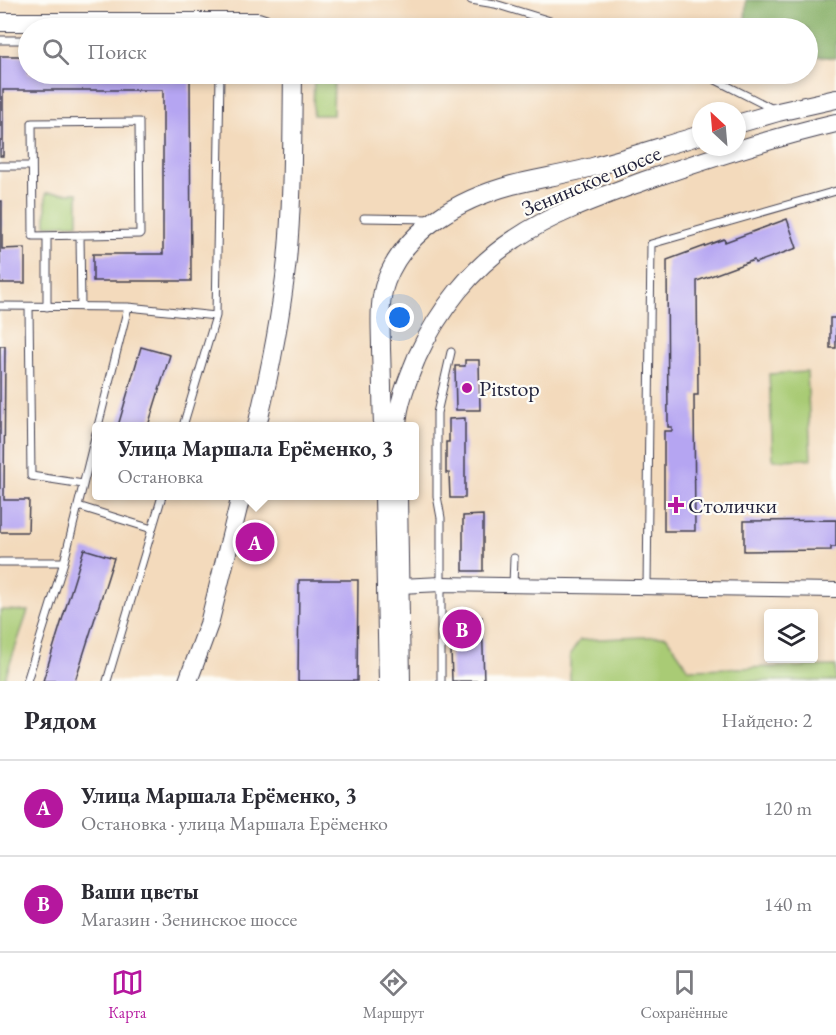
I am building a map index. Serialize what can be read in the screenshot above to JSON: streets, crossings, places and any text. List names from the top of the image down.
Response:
{
  "streets": {
    "main road": ["Зенинское шоссе"]
  },
  "places": {
    "other": ["Pitstop"],
    "health": ["Столички"]
  },
  "north": "top left",
  "page": {
    "search": "Поиск",
    "popup": ["Улица Маршала Ерёменко, 3", "Остановка"],
    "pins": ["A", "B"],
    "heading": ["Рядом", "Найдено: 2"],
    "list": [
      {
        "mark": "A",
        "name": "Улица Маршала Ерёменко, 3",
        "note": "Остановка · улица Маршала Ерёменко",
        "value": "120 m"
      },
      {
        "mark": "B",
        "name": "Ваши цветы",
        "note": "Магазин · Зенинское шоссе",
        "value": "140 m"
      }
    ],
    "nav": ["Карта", "Маршрут", "Сохранённые"]
  }
}
